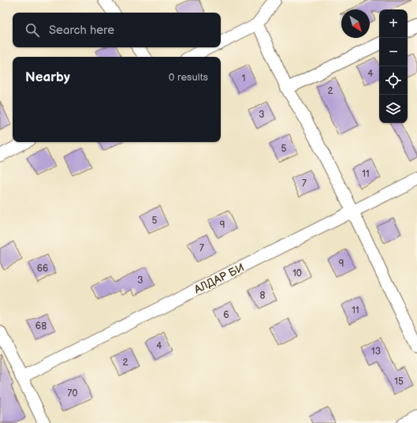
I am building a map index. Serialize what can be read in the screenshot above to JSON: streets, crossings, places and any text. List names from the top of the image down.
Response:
{
  "streets": {
    "street": ["АЛДАР БИ"]
  },
  "house_numbers": [
    "4",
    "1",
    "2",
    "3",
    "5",
    "11",
    "7",
    "5",
    "9",
    "7",
    "9",
    "66",
    "10",
    "3",
    "8",
    "11",
    "6",
    "68",
    "4",
    "13",
    "2",
    "15",
    "70"
  ],
  "north": "bottom right",
  "page": {
    "map_buttons": ["+", "−"],
    "search": "Search here",
    "heading": ["Nearby", "0 results"]
  }
}
